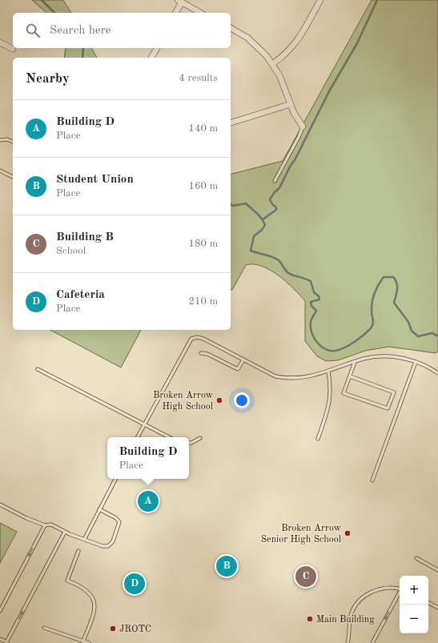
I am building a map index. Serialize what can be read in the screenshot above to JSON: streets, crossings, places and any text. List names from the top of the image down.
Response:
{
  "places": [
    "Broken Arrow High School",
    "Broken Arrow Senior High School",
    "Main Building",
    "JROTC"
  ],
  "page": {
    "search": "Search here",
    "heading": ["Nearby", "4 results"],
    "list": [
      {
        "mark": "A",
        "name": "Building D",
        "note": "Place",
        "value": "140 m"
      },
      {
        "mark": "B",
        "name": "Student Union",
        "note": "Place",
        "value": "160 m"
      },
      {
        "mark": "C",
        "name": "Building B",
        "note": "School",
        "value": "180 m"
      },
      {
        "mark": "D",
        "name": "Cafeteria",
        "note": "Place",
        "value": "210 m"
      }
    ],
    "popup": ["Building D", "Place"],
    "pins": [
      "A",
      "B",
      "C",
      "D"
    ],
    "map_buttons": ["+", "−"]
  }
}
